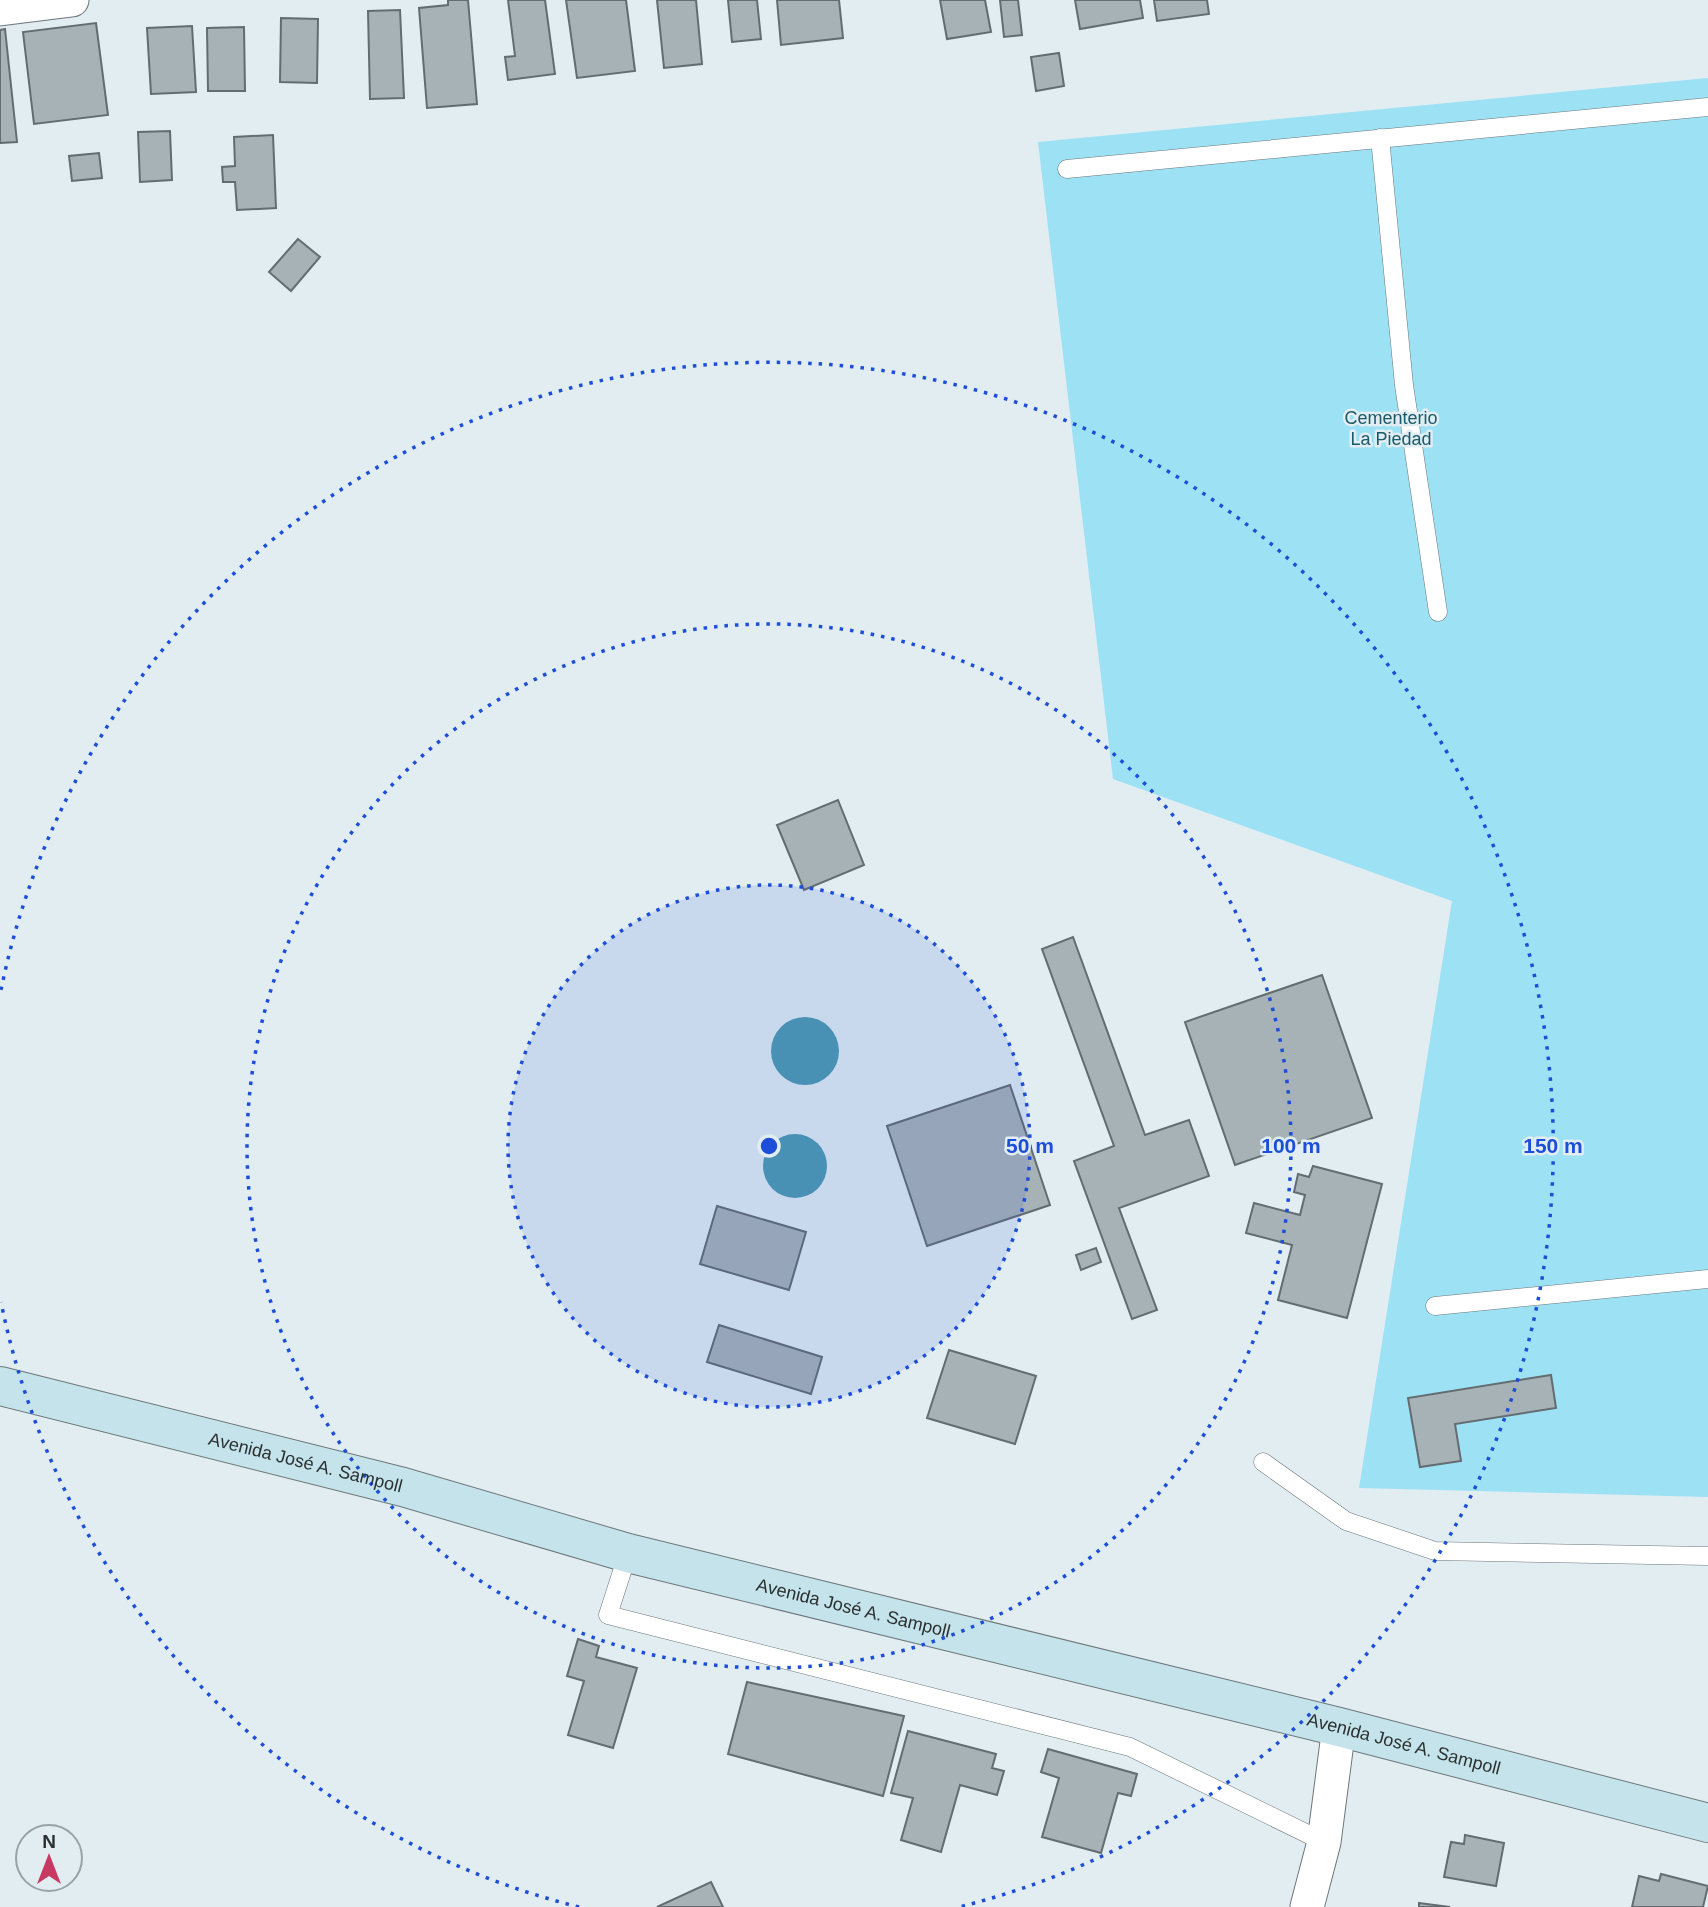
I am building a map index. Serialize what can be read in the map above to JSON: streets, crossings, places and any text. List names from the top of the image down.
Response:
{
  "streets": {
    "street": ["Avenida José A. Sampoll"]
  },
  "parks": ["Cementerio La Piedad"],
  "north": "top",
  "rings": ["50 m", "100 m", "150 m"]
}
